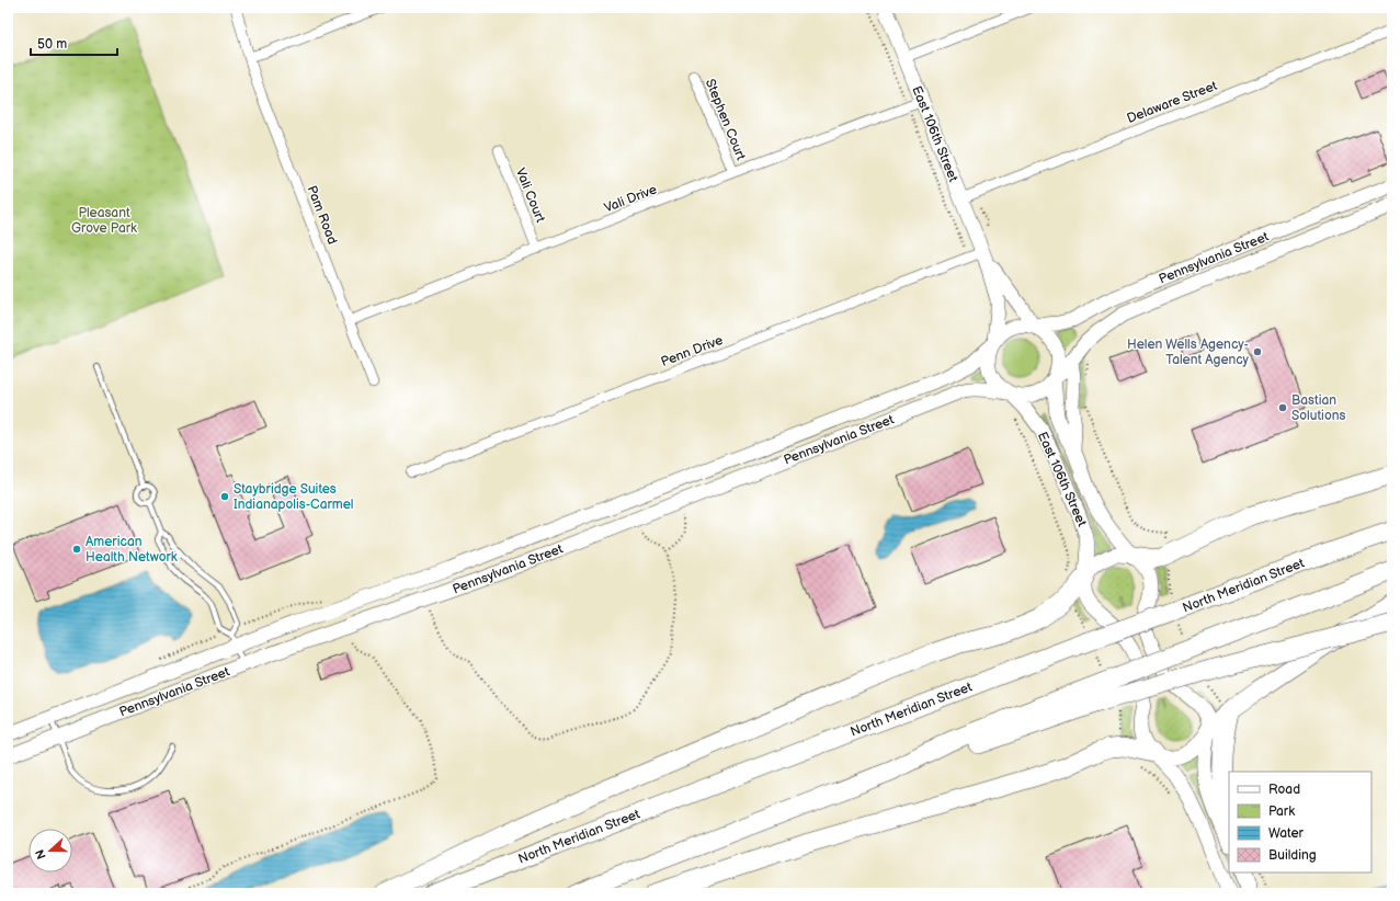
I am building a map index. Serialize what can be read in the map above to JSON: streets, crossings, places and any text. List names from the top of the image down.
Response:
{
  "streets": {
    "highway": ["North Meridian Street"],
    "main road": ["East 106th Street", "Pennsylvania Street"],
    "street": [
      "Delaware Street",
      "Stephen Court",
      "Vali Court",
      "Vali Drive",
      "Pam Road",
      "Penn Drive"
    ]
  },
  "crossings": [
    ["Delaware Street", "East 106th Street"],
    ["Stephen Court", "Vali Drive"],
    ["East 106th Street", "Vali Drive"],
    ["East 106th Street", "Pennsylvania Street"],
    ["East 106th Street", "Penn Drive"],
    ["Vali Court", "Vali Drive"],
    ["Vali Drive", "Pam Road"]
  ],
  "parks": ["Pleasant Grove Park"],
  "places": [
    "Helen Wells Agency- Talent Agency",
    "Bastian Solutions",
    "Staybridge Suites Indianapolis-Carmel",
    "American Health Network"
  ],
  "legend": [
    "Road",
    "Park",
    "Water",
    "Building"
  ],
  "scale_bar": "50 m",
  "north": "left"
}
